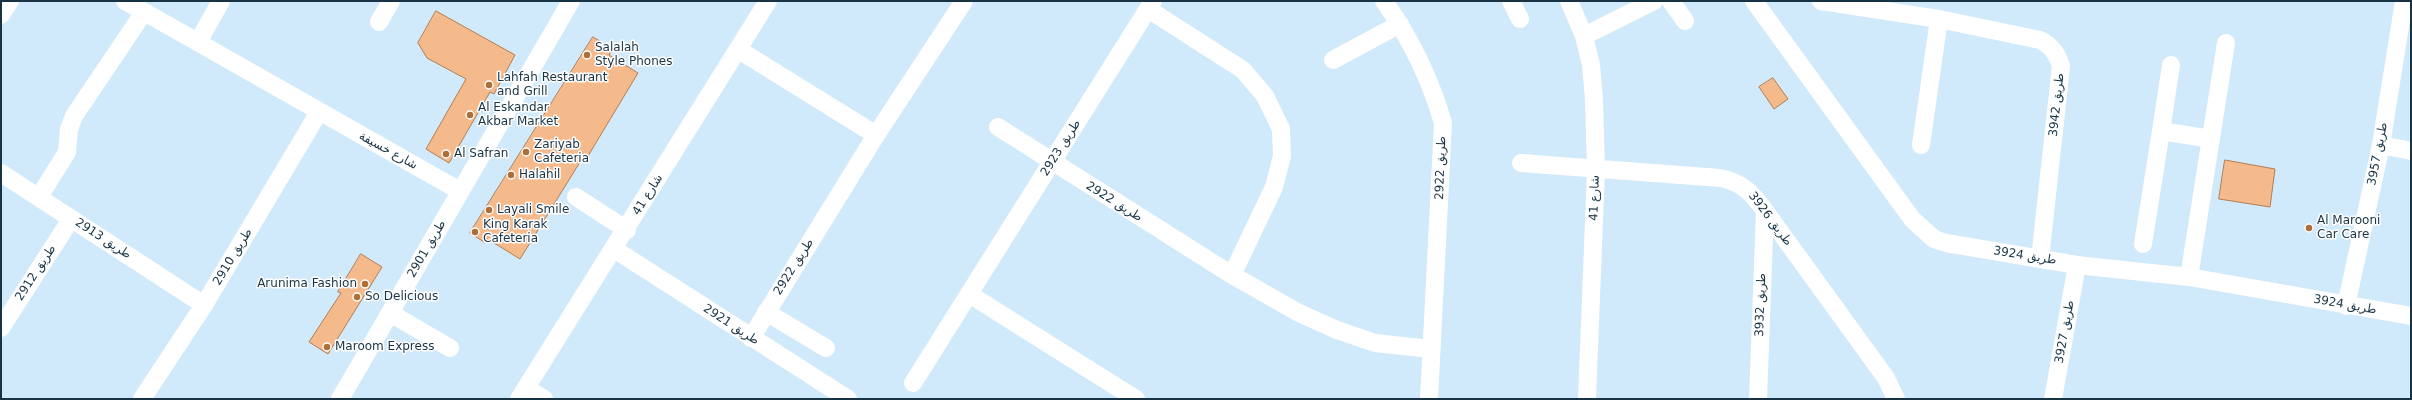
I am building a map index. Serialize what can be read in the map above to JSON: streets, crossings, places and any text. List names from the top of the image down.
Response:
{
  "streets": {
    "street": [
      "طريق 3942",
      "طريق 2923",
      "شارع خسيفة",
      "طريق 3957",
      "طريق 2922",
      "شارع 41",
      "طريق 3926",
      "طريق 2913",
      "طريق 2901",
      "طريق 3924",
      "طريق 2910",
      "طريق 2912",
      "طريق 3932",
      "طريق 2921",
      "طريق 3927"
    ]
  },
  "crossings": [
    ["طريق 3942", "طريق 3924"],
    ["طريق 2923", "طريق 2922"],
    ["شارع خسيفة", "طريق 2901"],
    ["شارع خسيفة", "طريق 2910"],
    ["طريق 3957", "طريق 3924"],
    ["طريق 2922", "طريق 2921"],
    ["شارع 41", "طريق 3926"],
    ["شارع 41", "طريق 2921"],
    ["طريق 3926", "طريق 3932"],
    ["طريق 2913", "طريق 2910"],
    ["طريق 2913", "طريق 2912"],
    ["طريق 3924", "طريق 3927"]
  ],
  "places": [
    "Salalah Style Phones",
    "Lahfah Restaurant and Grill",
    "Al Eskandar Akbar Market",
    "Zariyab Cafeteria",
    "Al Safran",
    "Halahil",
    "Layali Smile",
    "Al Marooni Car Care",
    "King Karak Cafeteria",
    "Arunima Fashion",
    "So Delicious",
    "Maroom Express"
  ]
}
